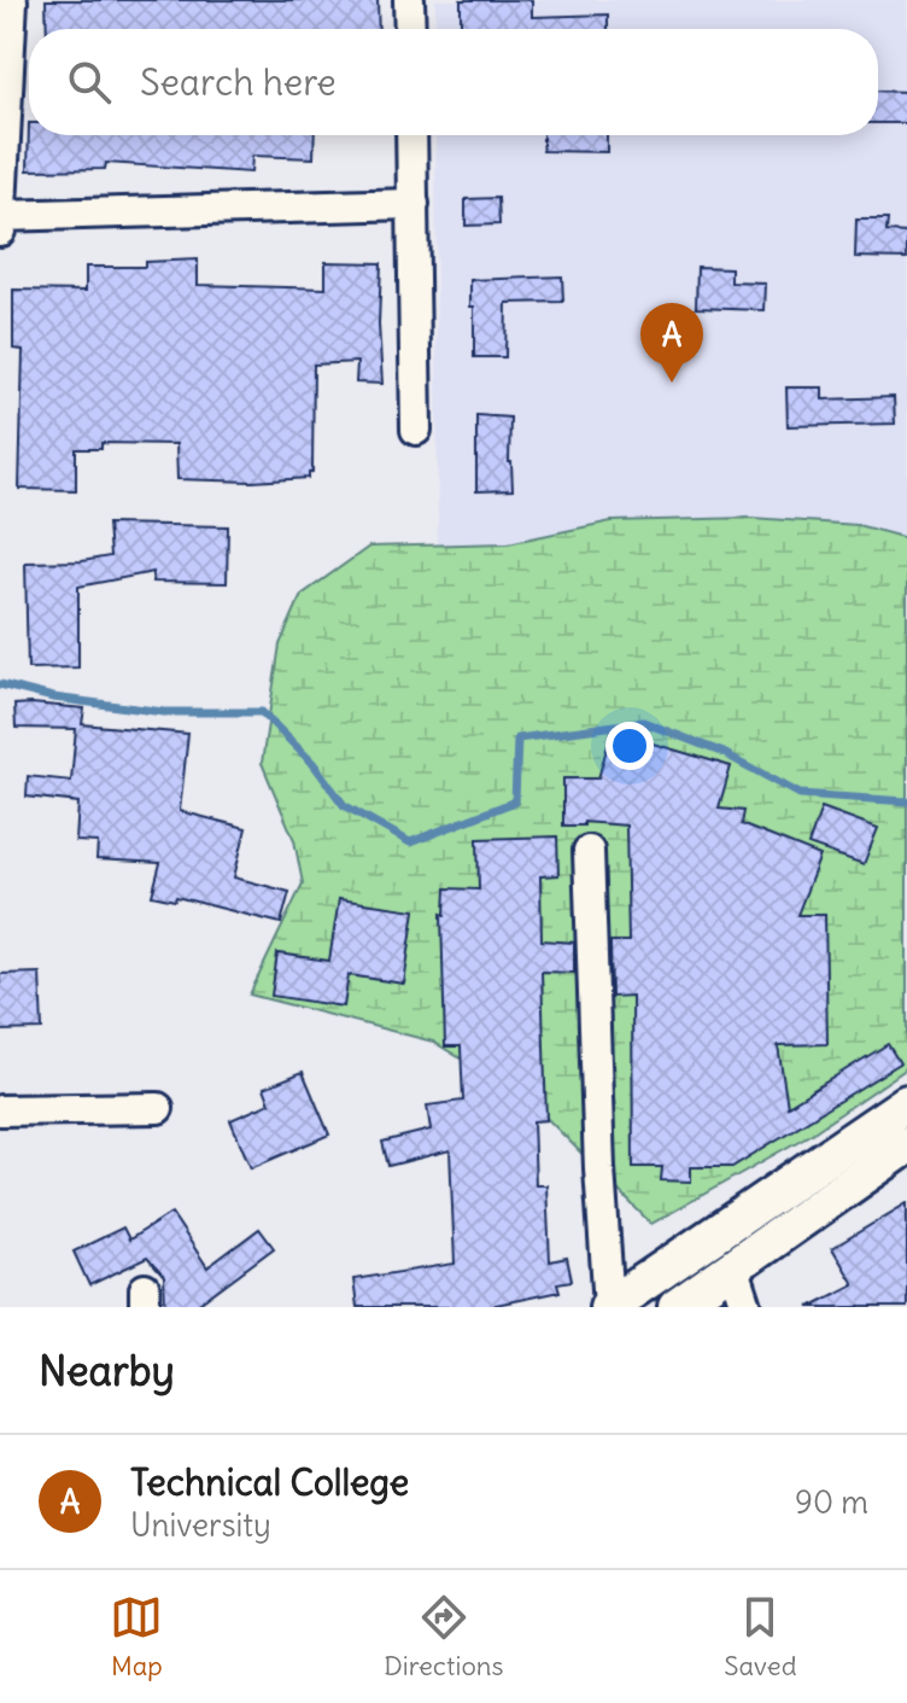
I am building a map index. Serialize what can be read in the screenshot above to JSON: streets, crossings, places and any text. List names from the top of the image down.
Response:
{
  "page": {
    "search": "Search here",
    "pins": "A",
    "heading": "Nearby",
    "list": [
      {
        "mark": "A",
        "name": "Technical College",
        "note": "University",
        "value": "90 m"
      }
    ],
    "nav": ["Map", "Directions", "Saved"]
  }
}
